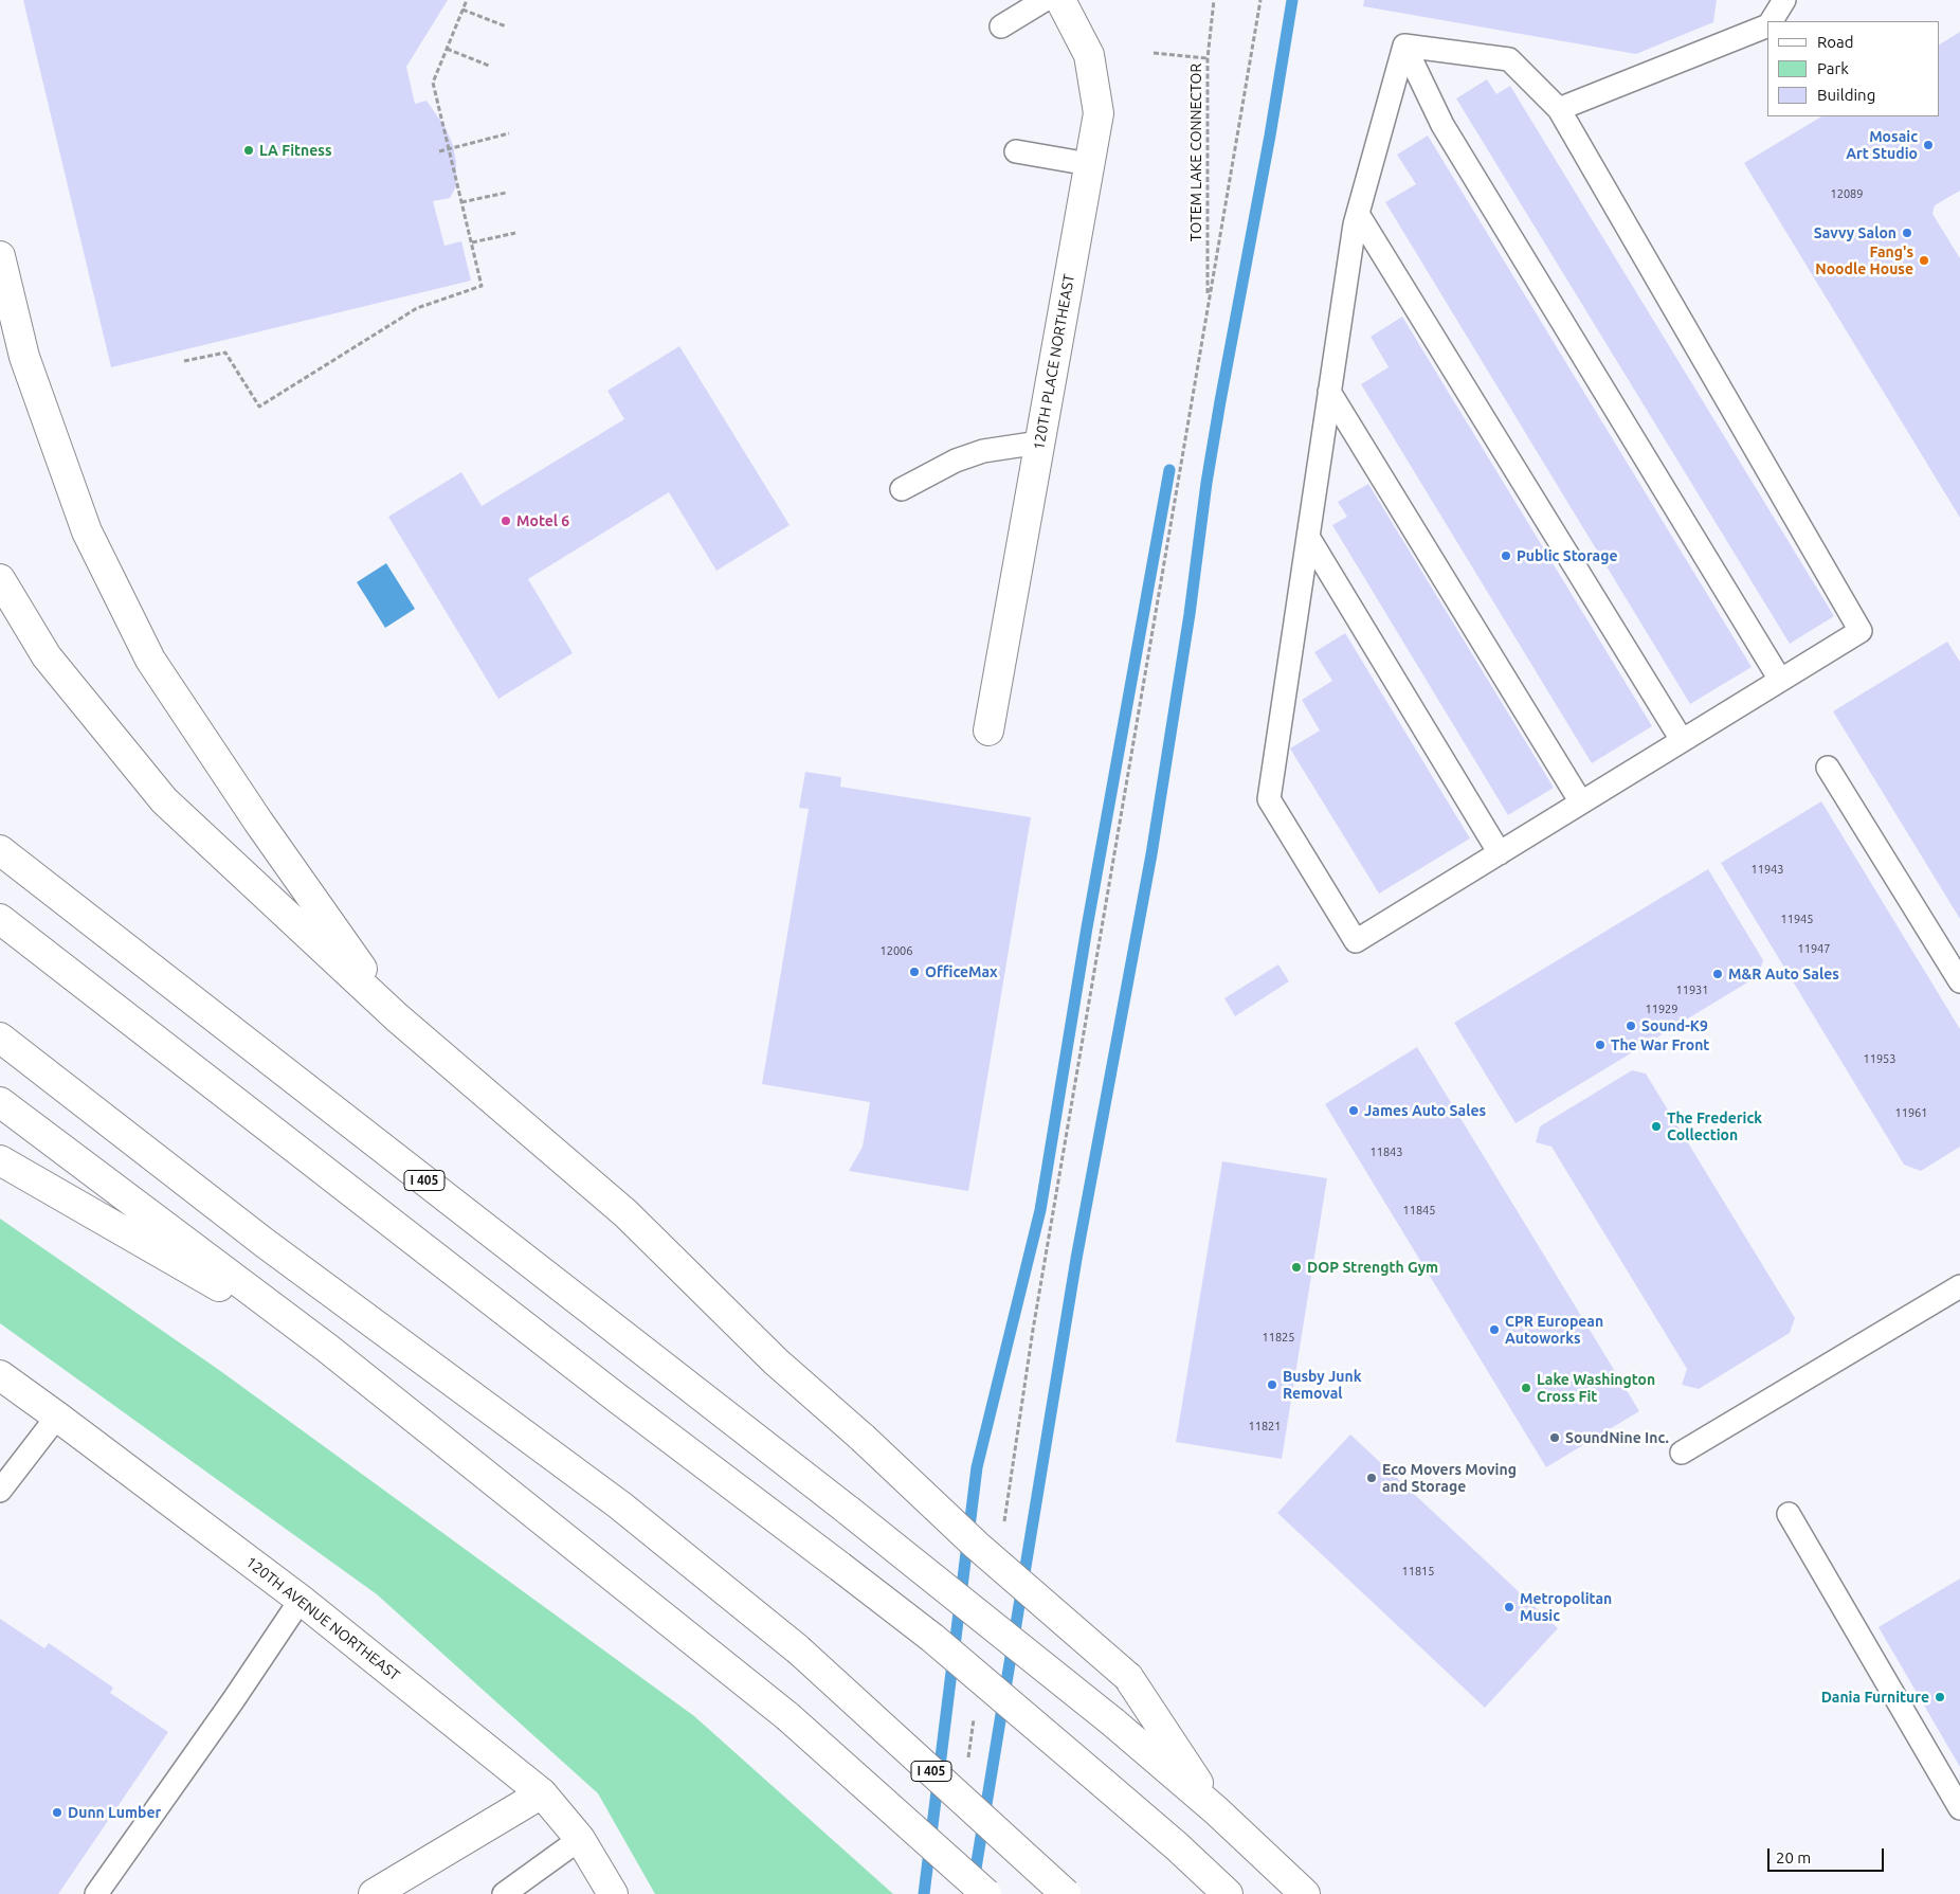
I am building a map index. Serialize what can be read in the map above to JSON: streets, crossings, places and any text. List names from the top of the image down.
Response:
{
  "streets": {
    "main road": ["120TH PLACE NORTHEAST", "I 405", "120TH AVENUE NORTHEAST"],
    "path": ["TOTEM LAKE CONNECTOR"]
  },
  "places": [
    "Mosaic Art Studio",
    "LA Fitness",
    "Savvy Salon",
    "Fang's Noodle House",
    "Motel 6",
    "Public Storage",
    "OfficeMax",
    "M&R Auto Sales",
    "Sound-K9",
    "The War Front",
    "James Auto Sales",
    "The Frederick Collection",
    "DOP Strength Gym",
    "CPR European Autoworks",
    "Busby Junk Removal",
    "Lake Washington Cross Fit",
    "SoundNine Inc.",
    "Eco Movers Moving and Storage",
    "Metropolitan Music",
    "Dania Furniture",
    "Dunn Lumber"
  ],
  "house_numbers": [
    "12089",
    "11943",
    "11945",
    "11947",
    "12006",
    "11931",
    "11929",
    "11953",
    "11961",
    "11843",
    "11845",
    "11825",
    "11821",
    "11815"
  ],
  "legend": ["Road", "Park", "Building"],
  "scale_bar": "20 m"
}
